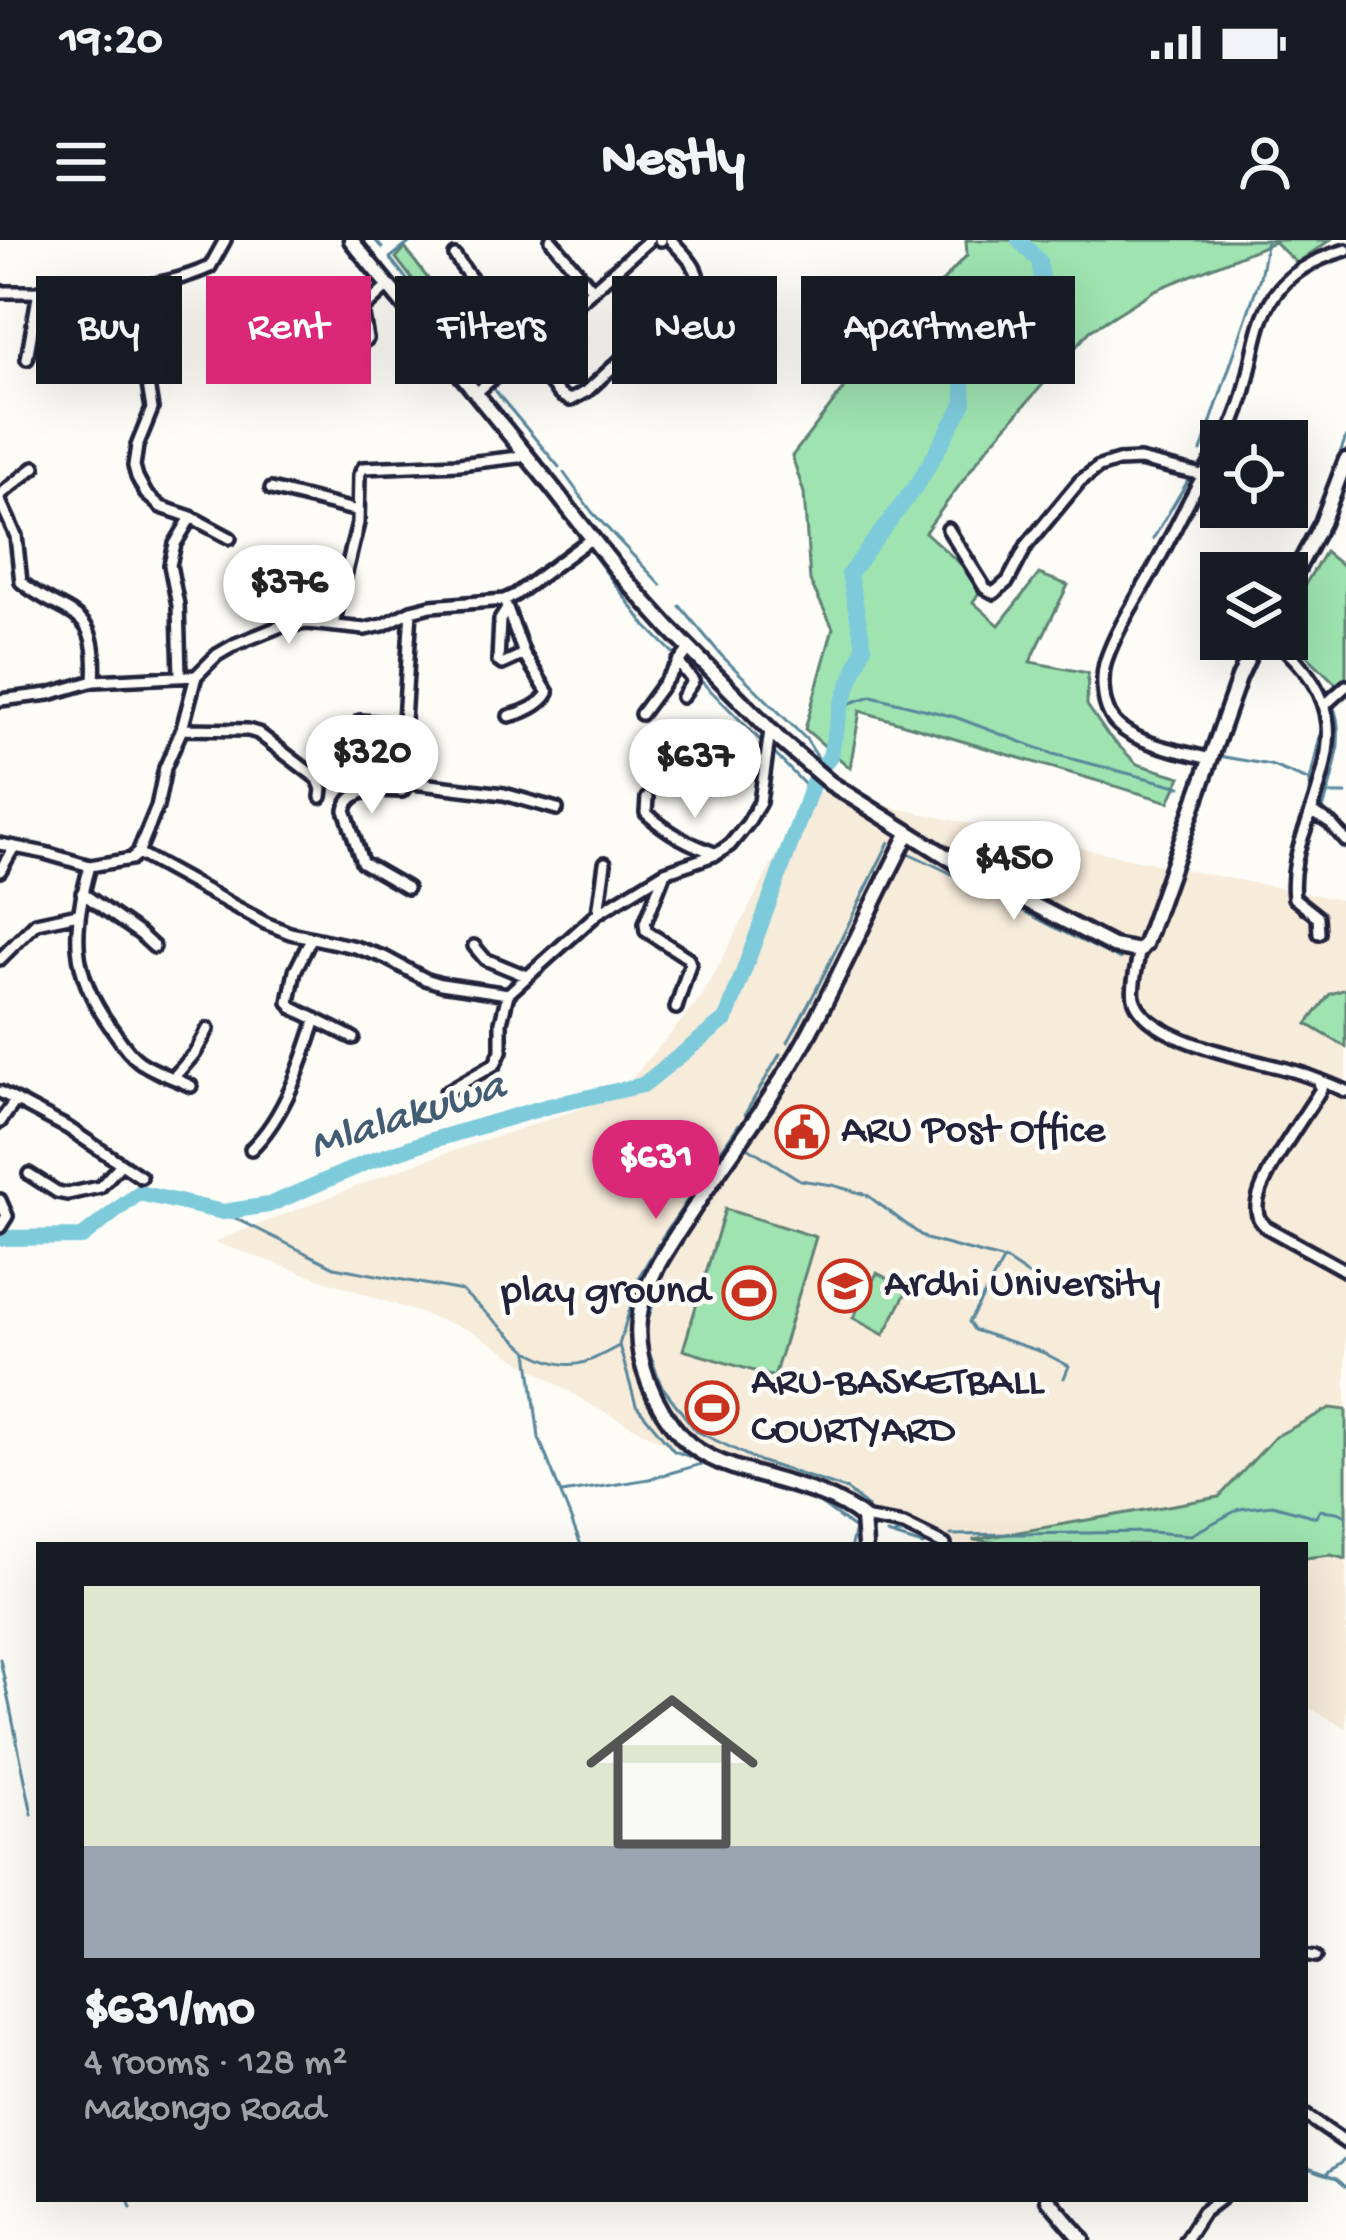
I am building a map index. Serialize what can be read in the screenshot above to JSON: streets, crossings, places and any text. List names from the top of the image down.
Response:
{
  "water": ["Mlalakuwa"],
  "places": {
    "public building": ["ARU Post Office"],
    "school or university": ["Ardhi University"],
    "sports": ["play ground", "ARU-BASKETBALL COURTYARD"]
  },
  "page": {
    "status": "19:20",
    "header": "Nestly",
    "chip": [
      "Buy",
      "Rent",
      "Filters",
      "New",
      "Apartment"
    ],
    "price": [
      "$376",
      "$320",
      "$637",
      "$450",
      "$631"
    ],
    "list": [
      {
        "name": "$631/mo",
        "note": "4 rooms · 128 m² · Makongo Road"
      }
    ]
  }
}
